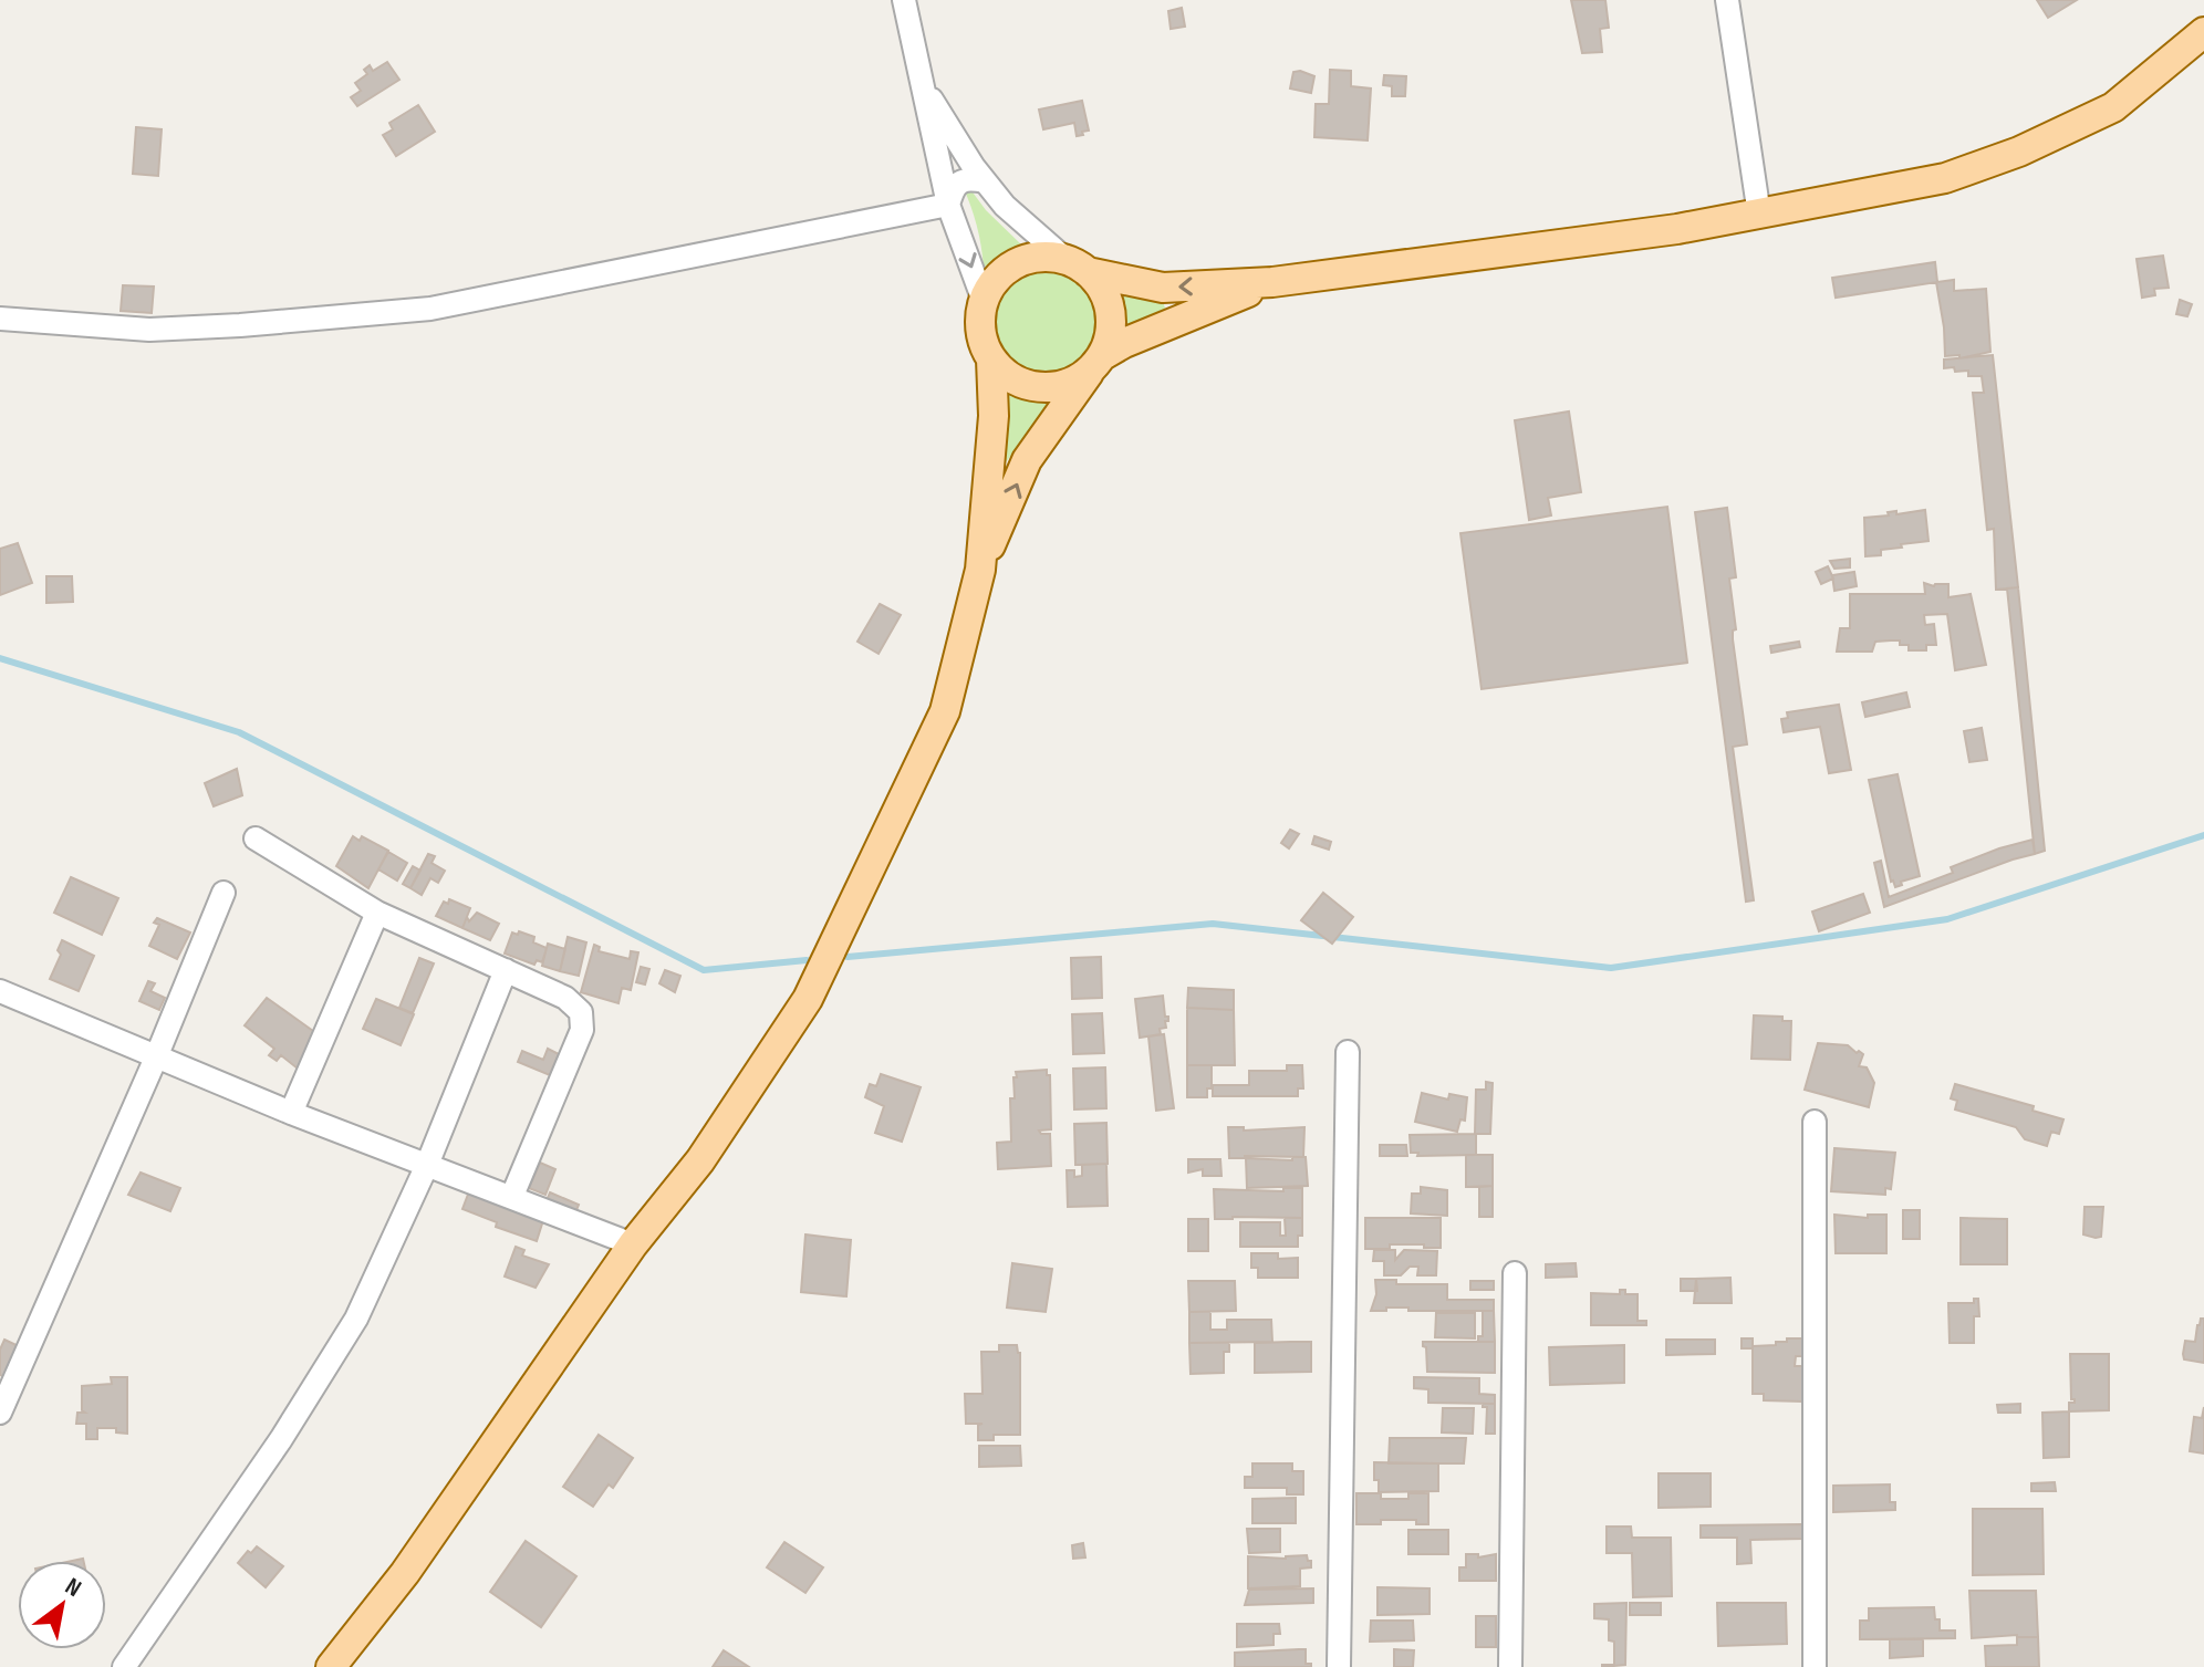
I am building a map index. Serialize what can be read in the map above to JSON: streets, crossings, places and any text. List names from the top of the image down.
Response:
{
  "north": "top right"
}
